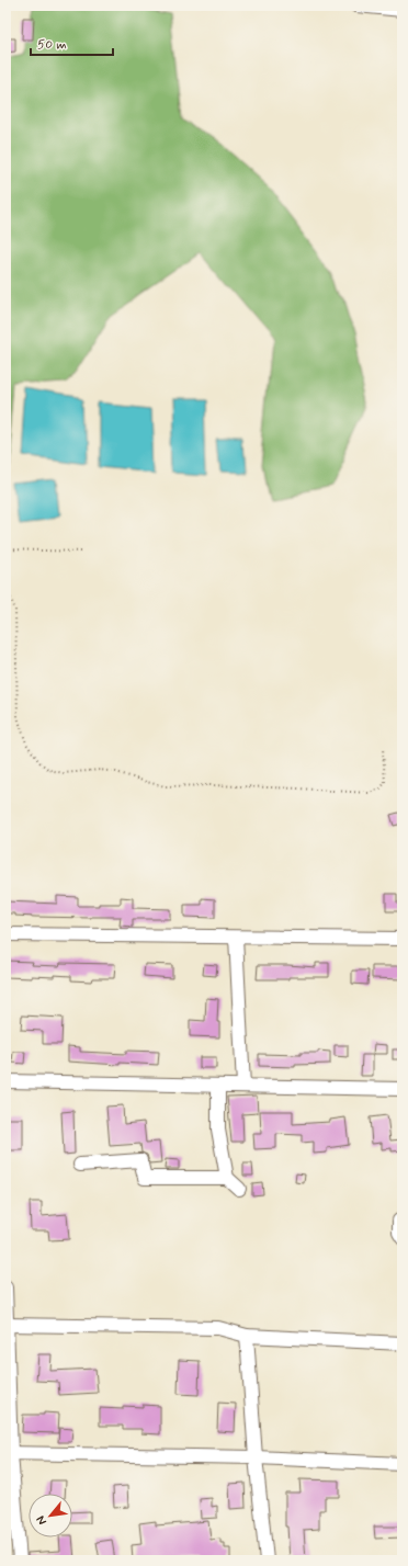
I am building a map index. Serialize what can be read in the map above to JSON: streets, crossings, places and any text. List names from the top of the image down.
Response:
{
  "scale_bar": "50 m",
  "north": "bottom left"
}
